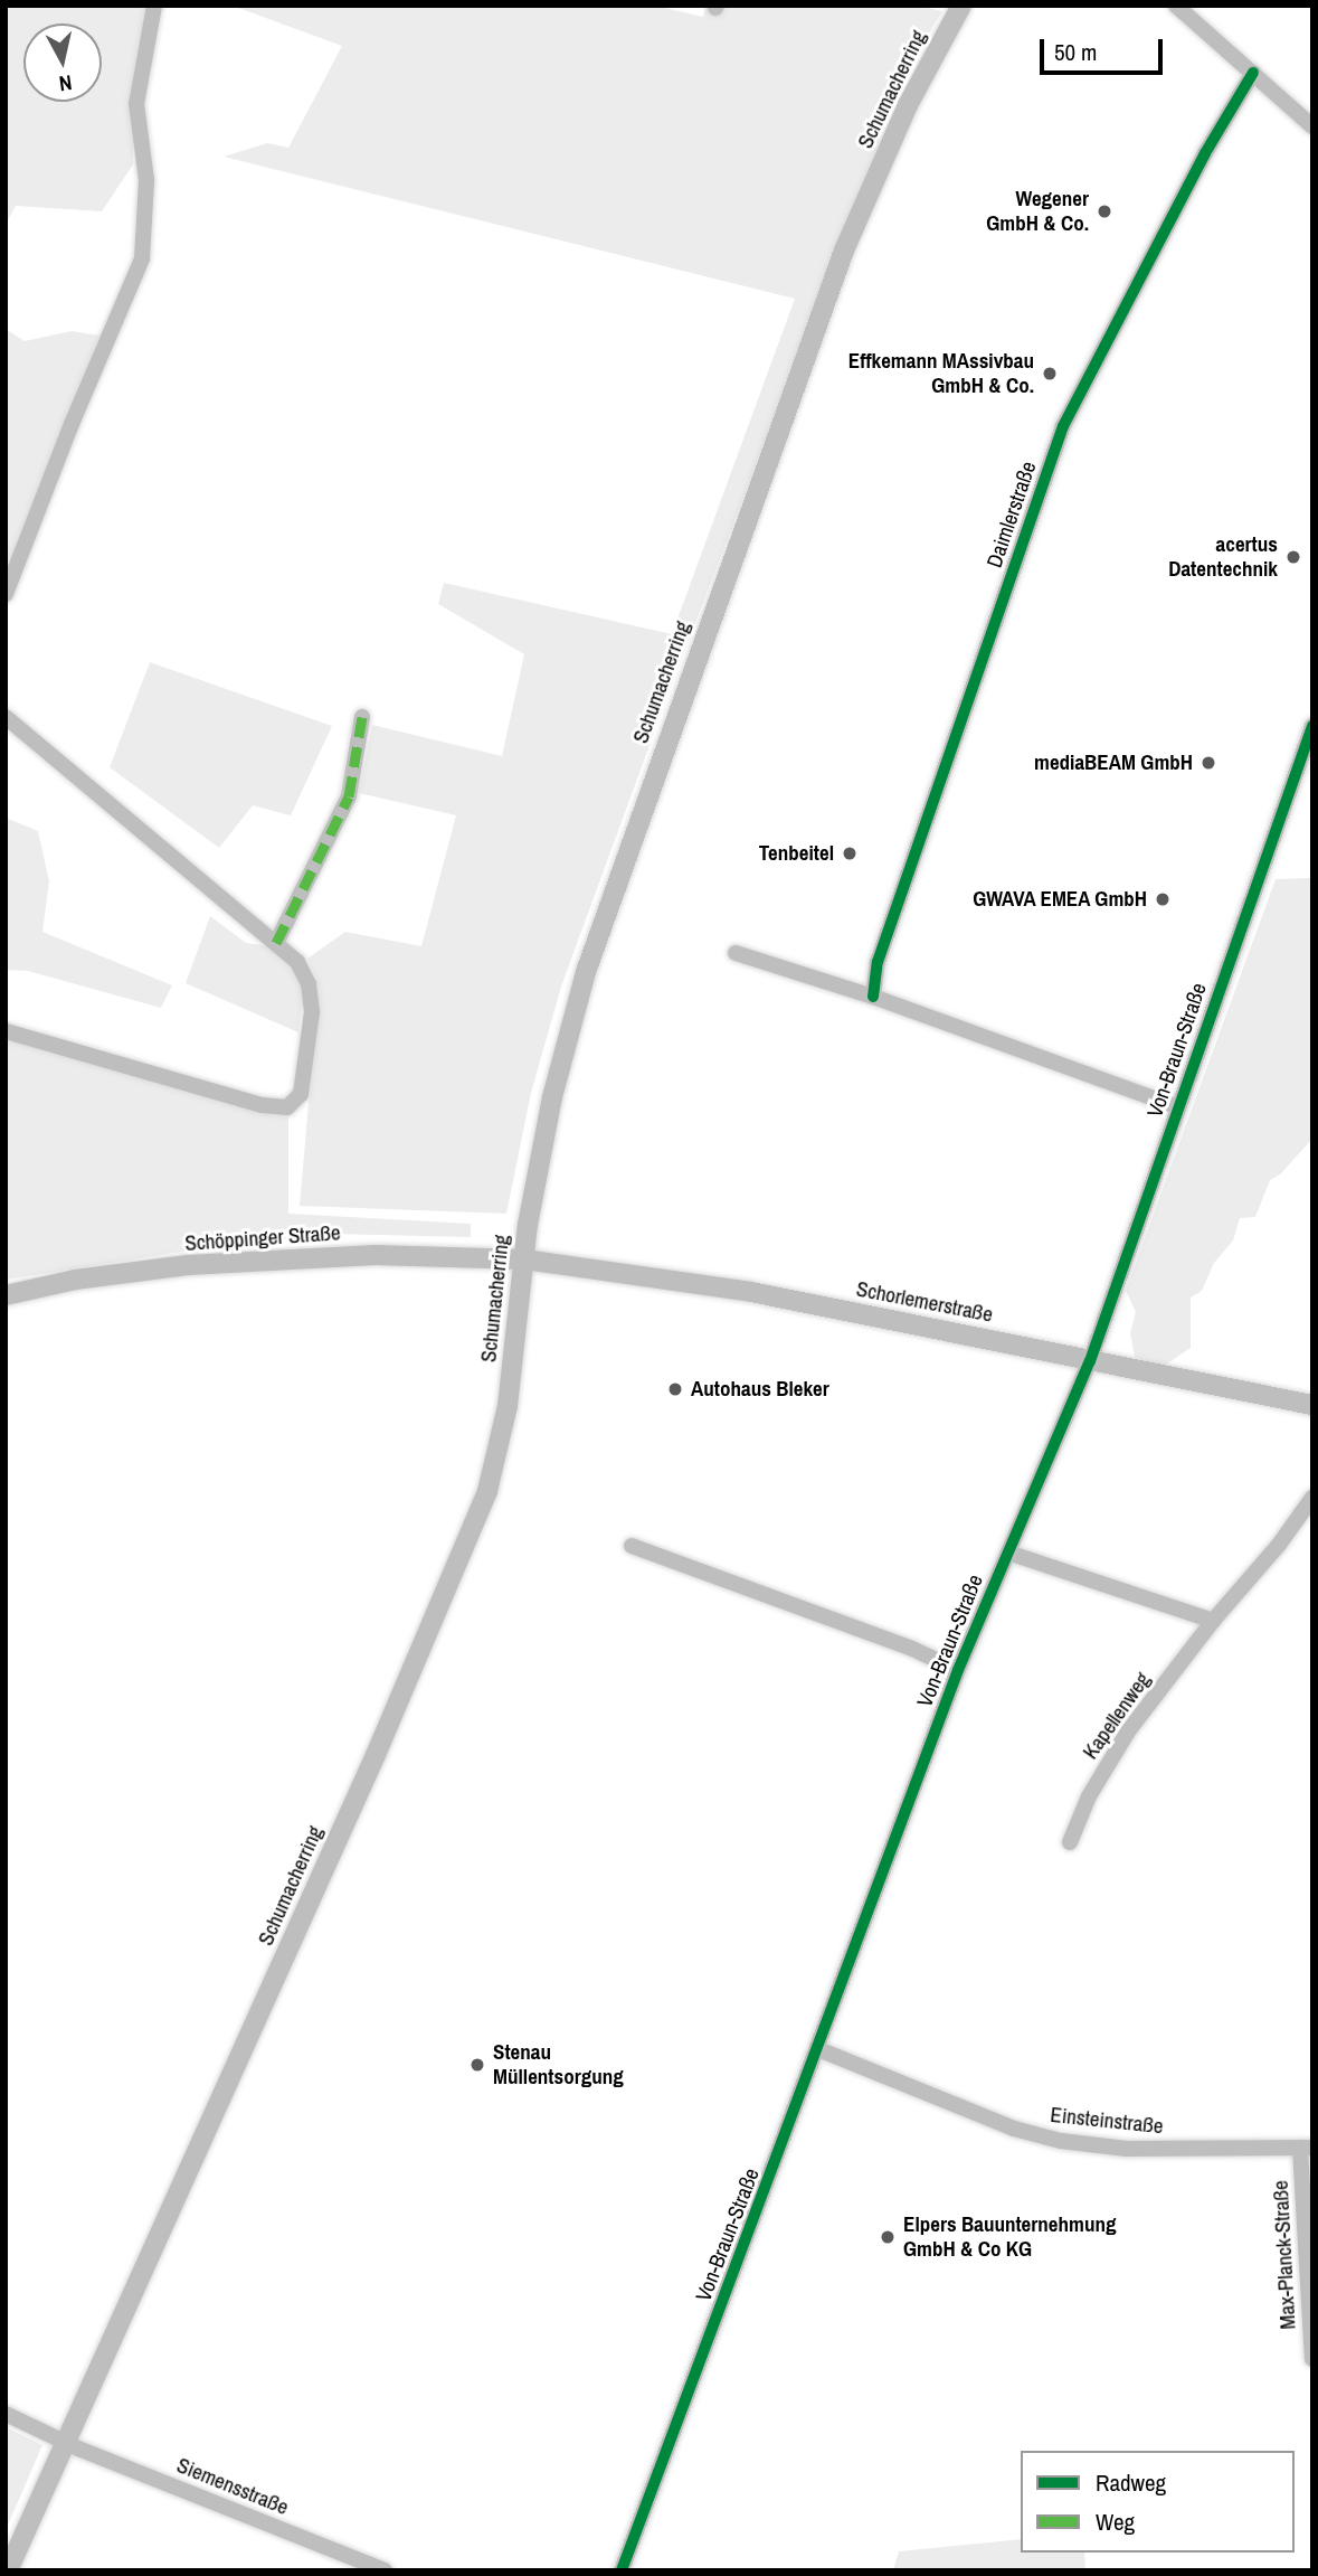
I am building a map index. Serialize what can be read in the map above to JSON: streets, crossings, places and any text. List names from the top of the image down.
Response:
{
  "streets": {
    "main road": ["Schumacherring", "Schöppinger Straße", "Schorlemerstraße"],
    "street": [
      "Daimlerstraße",
      "Von-Braun-Straße",
      "Kapellenweg",
      "Einsteinstraße",
      "Max-Planck-Straße",
      "Siemensstraße"
    ]
  },
  "crossings": [
    ["Schumacherring", "Schöppinger Straße"],
    ["Schumacherring", "Schorlemerstraße"],
    ["Schumacherring", "Siemensstraße"],
    ["Von-Braun-Straße", "Schorlemerstraße"],
    ["Von-Braun-Straße", "Einsteinstraße"],
    ["Schöppinger Straße", "Schorlemerstraße"],
    ["Einsteinstraße", "Max-Planck-Straße"]
  ],
  "places": [
    "Wegener GmbH & Co.",
    "Effkemann MAssivbau GmbH & Co.",
    "acertus Datentechnik",
    "mediaBEAM GmbH",
    "Tenbeitel",
    "GWAVA EMEA GmbH",
    "Autohaus Bleker",
    "Stenau Müllentsorgung",
    "Elpers Bauunternehmung GmbH & Co KG"
  ],
  "legend": ["Radweg", "Weg"],
  "scale_bar": "50 m",
  "north": "bottom"
}
